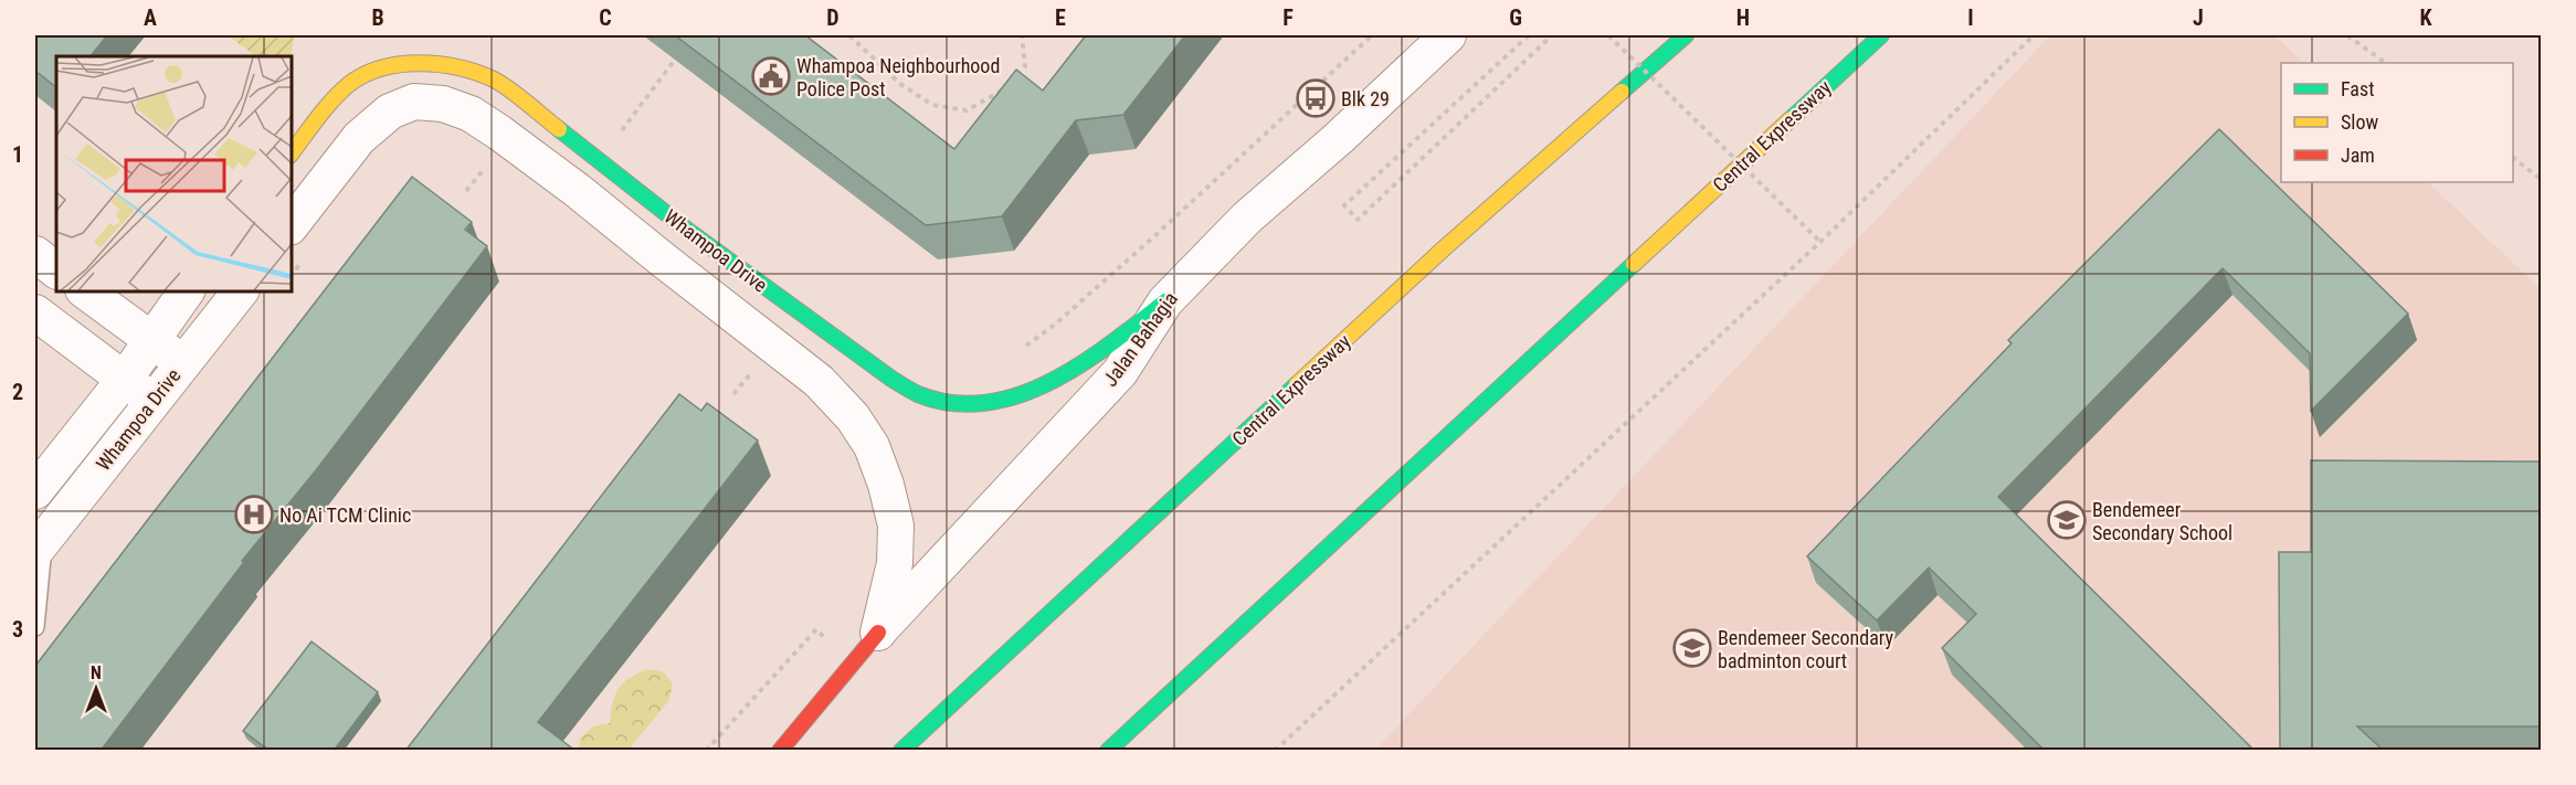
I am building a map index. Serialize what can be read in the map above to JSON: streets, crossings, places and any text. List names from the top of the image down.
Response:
{
  "streets": {
    "main road": ["Central Expressway", "Whampoa Drive"],
    "street": ["Jalan Bahagia"]
  },
  "crossings": [
    ["Whampoa Drive", "Jalan Bahagia"]
  ],
  "places": {
    "public building": ["Whampoa Neighbourhood Police Post"],
    "bus stop": ["Blk 29"],
    "hospital": ["No Ai TCM Clinic"],
    "school or university": ["Bendemeer Secondary School", "Bendemeer Secondary badminton court"]
  },
  "legend": ["Fast", "Slow", "Jam"],
  "north": "top",
  "grid": {
    "columns": [
      "A",
      "B",
      "C",
      "D",
      "E",
      "F",
      "G",
      "H",
      "I",
      "J",
      "K"
    ],
    "rows": ["1", "2", "3"]
  }
}
